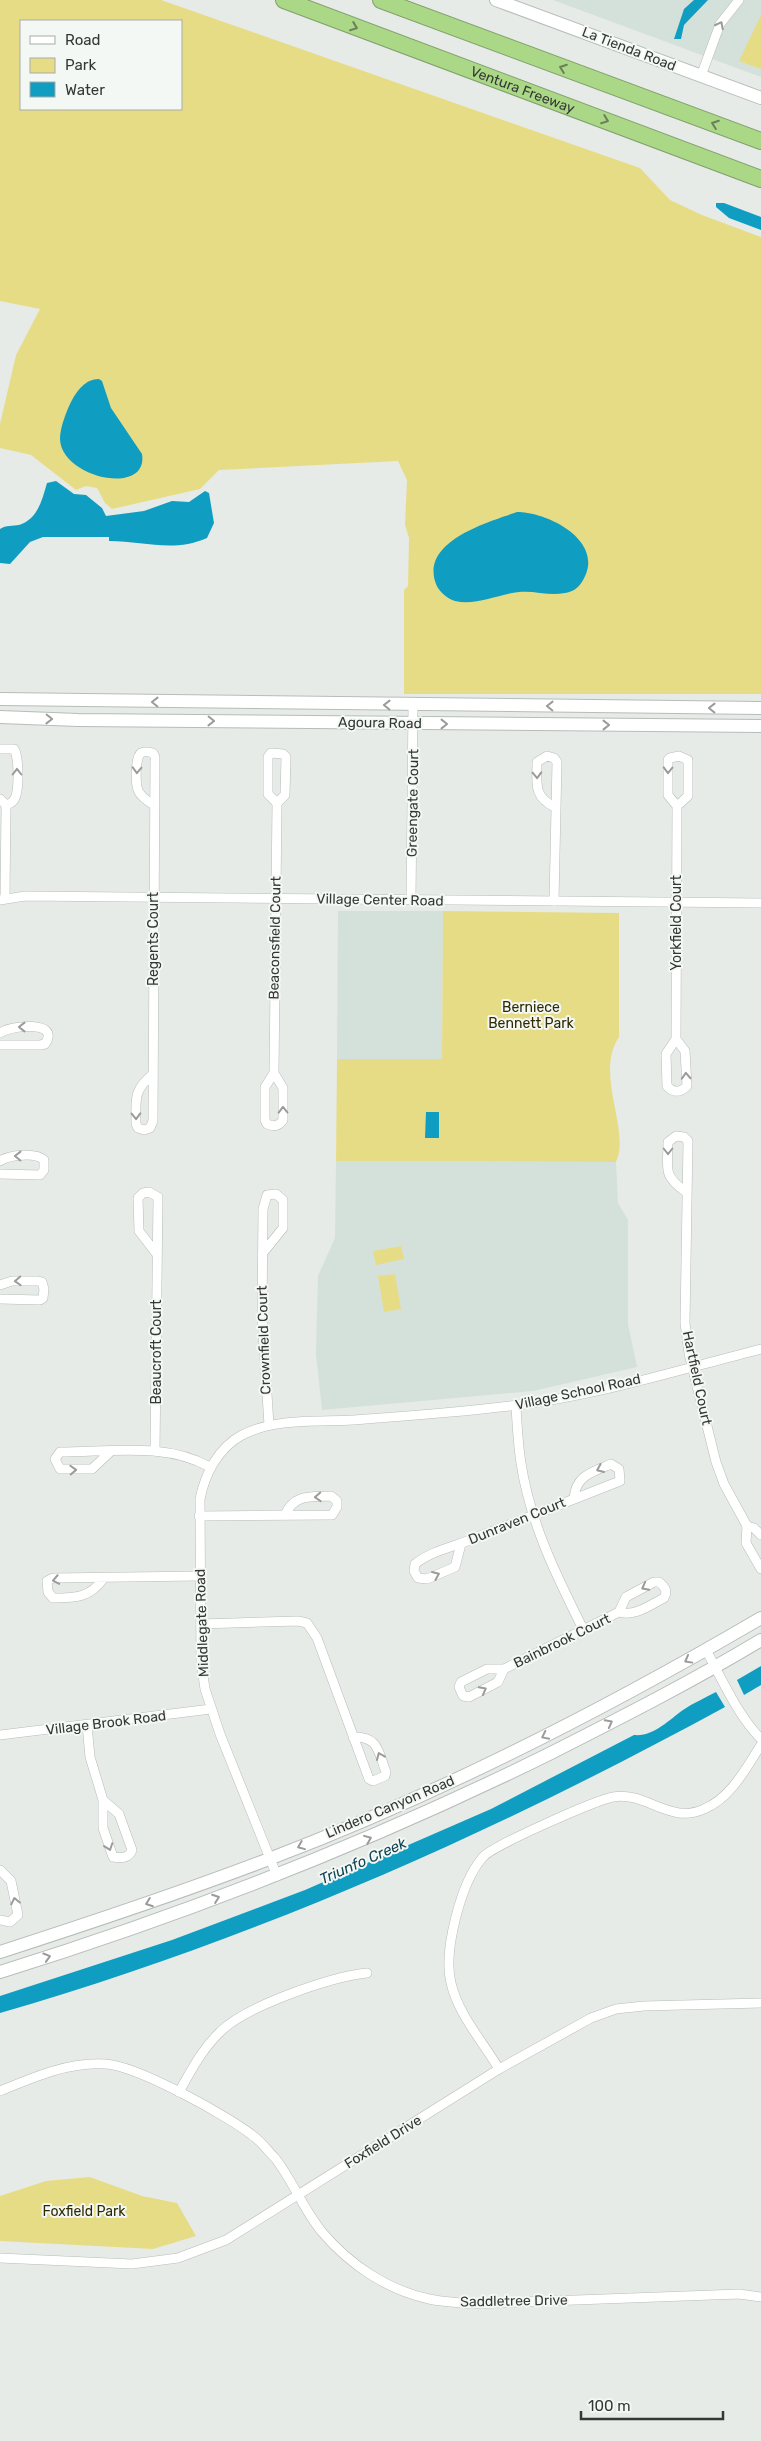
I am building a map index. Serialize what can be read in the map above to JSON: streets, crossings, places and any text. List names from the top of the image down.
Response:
{
  "streets": {
    "highway": ["Ventura Freeway"],
    "street": [
      "La Tienda Road",
      "Agoura Road",
      "Greengate Court",
      "Village Center Road",
      "Yorkfield Court",
      "Beaconsfield Court",
      "Regents Court",
      "Crownfield Court",
      "Beaucroft Court",
      "Hartfield Court",
      "Village School Road",
      "Dunraven Court",
      "Middlegate Road",
      "Bainbrook Court",
      "Village Brook Road",
      "Lindero Canyon Road",
      "Foxfield Drive",
      "Saddletree Drive"
    ]
  },
  "crossings": [
    ["Agoura Road", "Greengate Court"],
    ["Greengate Court", "Village Center Road"],
    ["Village Center Road", "Yorkfield Court"],
    ["Village Center Road", "Beaconsfield Court"],
    ["Village Center Road", "Regents Court"],
    ["Crownfield Court", "Middlegate Road"],
    ["Hartfield Court", "Village School Road"],
    ["Village School Road", "Middlegate Road"],
    ["Middlegate Road", "Village Brook Road"],
    ["Middlegate Road", "Lindero Canyon Road"],
    ["Foxfield Drive", "Saddletree Drive"]
  ],
  "water": ["Triunfo Creek"],
  "parks": ["Berniece Bennett Park", "Foxfield Park"],
  "legend": ["Road", "Park", "Water"],
  "scale_bar": "100 m"
}
